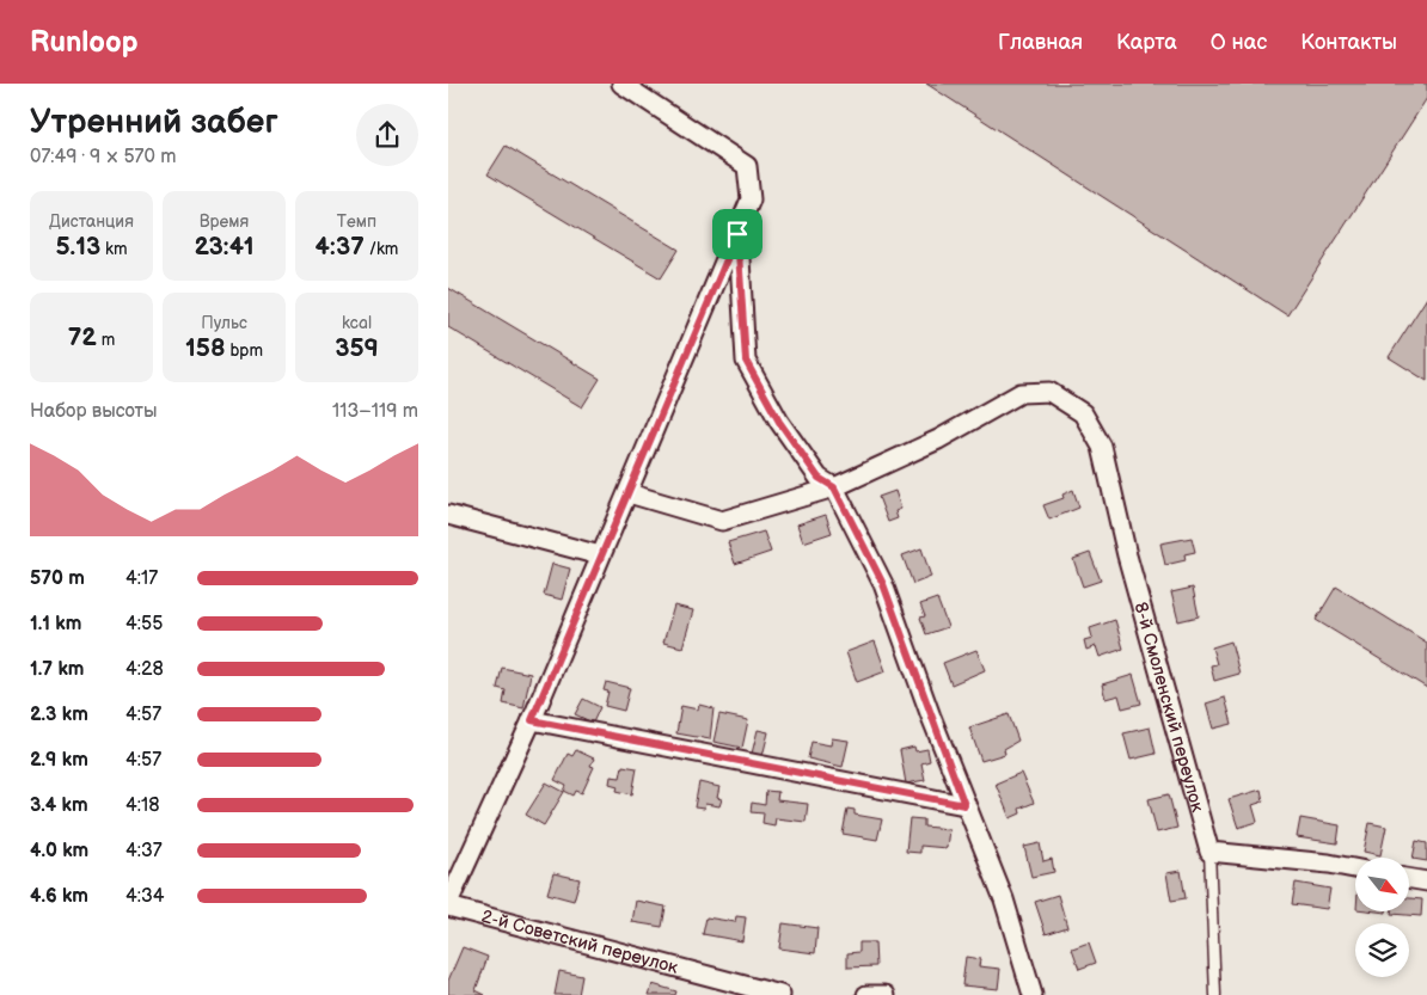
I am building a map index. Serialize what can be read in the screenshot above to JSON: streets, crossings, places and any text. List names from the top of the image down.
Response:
{
  "streets": {
    "street": ["8-й Смоленский переулок", "2-й Советский переулок"]
  },
  "north": "bottom right",
  "page": {
    "header": "Runloop",
    "nav": [
      "Главная",
      "Карта",
      "О нас",
      "Контакты"
    ],
    "heading": ["Утренний забег", "07:49 · 9 × 570 m"],
    "stats": [
      ["Дистанция", "5.13 km"],
      ["Время", "23:41"],
      ["Темп", "4:37 /km"],
      ["72 m"],
      ["Пульс", "158 bpm"],
      ["kcal", "359"]
    ],
    "chart": ["Набор высоты", "113–119 m"],
    "list": [
      {
        "name": "570 m",
        "note": "4:17"
      },
      {
        "name": "1.1 km",
        "note": "4:55"
      },
      {
        "name": "1.7 km",
        "note": "4:28"
      },
      {
        "name": "2.3 km",
        "note": "4:57"
      },
      {
        "name": "2.9 km",
        "note": "4:57"
      },
      {
        "name": "3.4 km",
        "note": "4:18"
      },
      {
        "name": "4.0 km",
        "note": "4:37"
      },
      {
        "name": "4.6 km",
        "note": "4:34"
      }
    ]
  }
}
